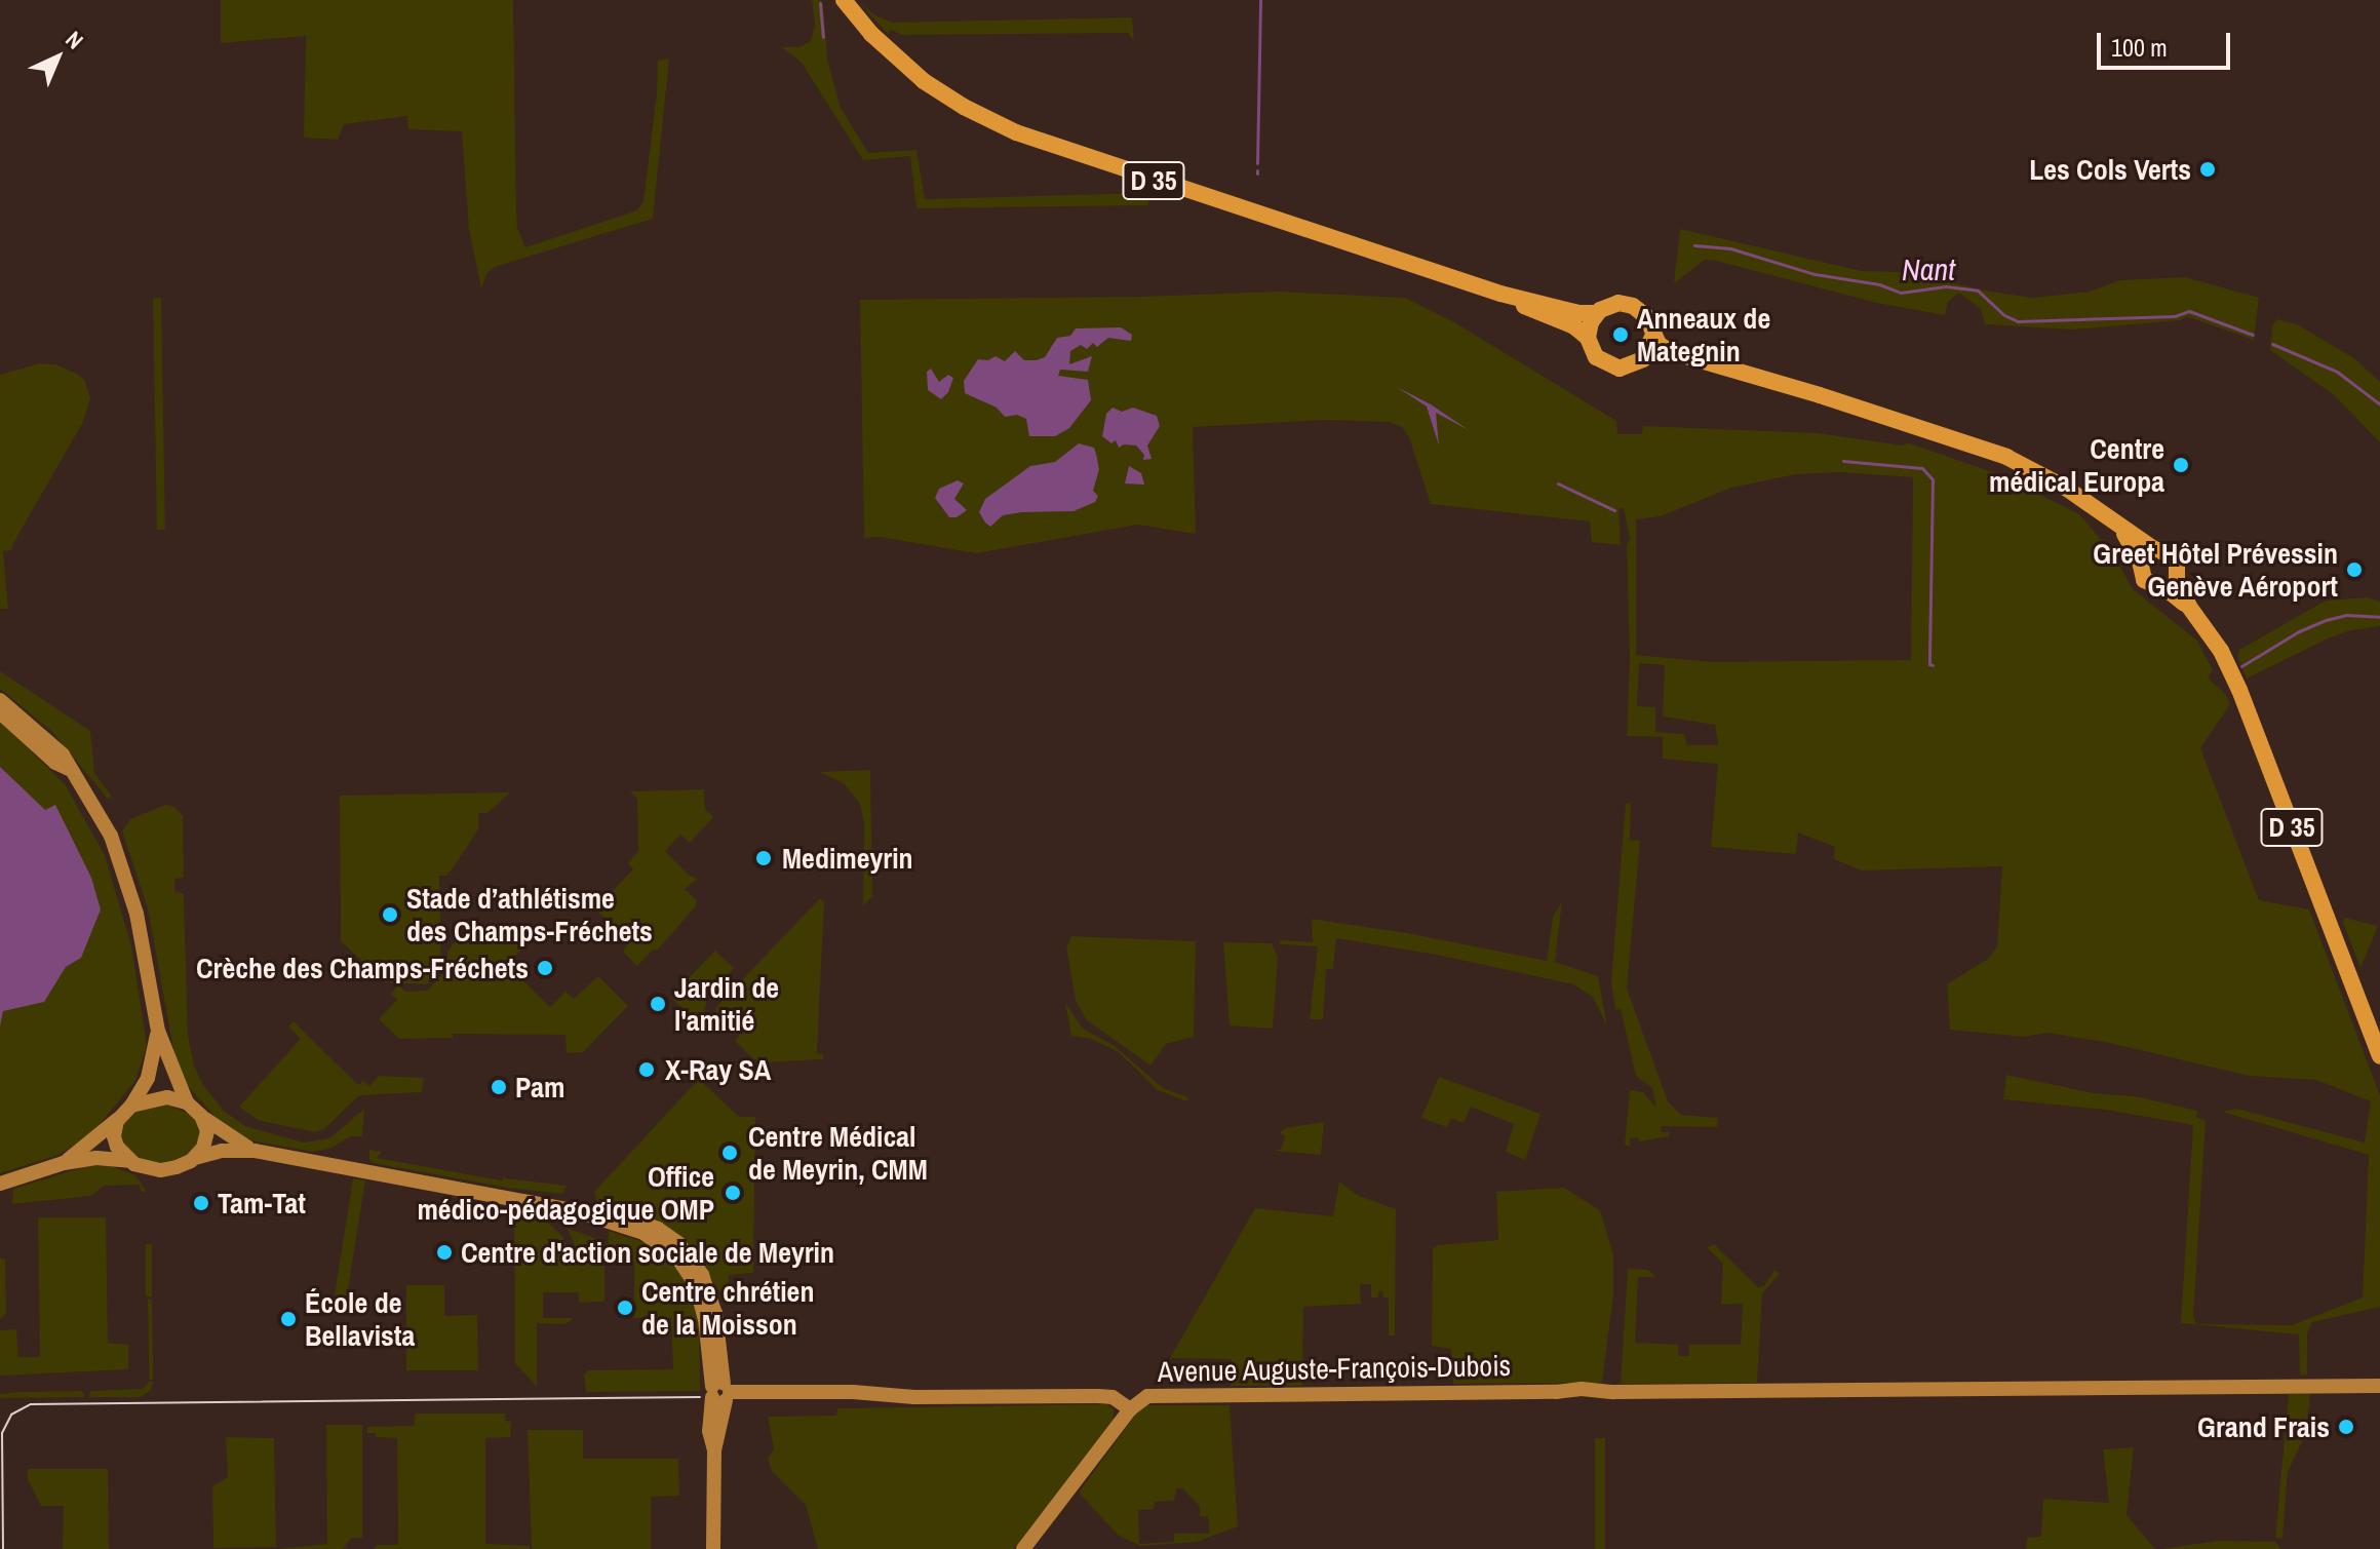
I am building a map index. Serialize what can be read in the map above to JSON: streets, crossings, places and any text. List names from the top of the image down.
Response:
{
  "streets": {
    "main road": ["D 35", "Avenue Auguste-François-Dubois"]
  },
  "water": ["Nant"],
  "places": [
    "Les Cols Verts",
    "Anneaux de Mategnin",
    "Centre médical Europa",
    "Greet Hôtel Prévessin Genève Aéroport",
    "Medimeyrin",
    "Stade d’athlétisme des Champs-Fréchets",
    "Crèche des Champs-Fréchets",
    "Jardin de l'amitié",
    "X-Ray SA",
    "Pam",
    "Centre Médical de Meyrin, CMM",
    "Office médico-pédagogique OMP",
    "Tam-Tat",
    "Centre d'action sociale de Meyrin",
    "Centre chrétien de la Moisson",
    "École de Bellavista",
    "Grand Frais"
  ],
  "scale_bar": "100 m",
  "north": "top right"
}
